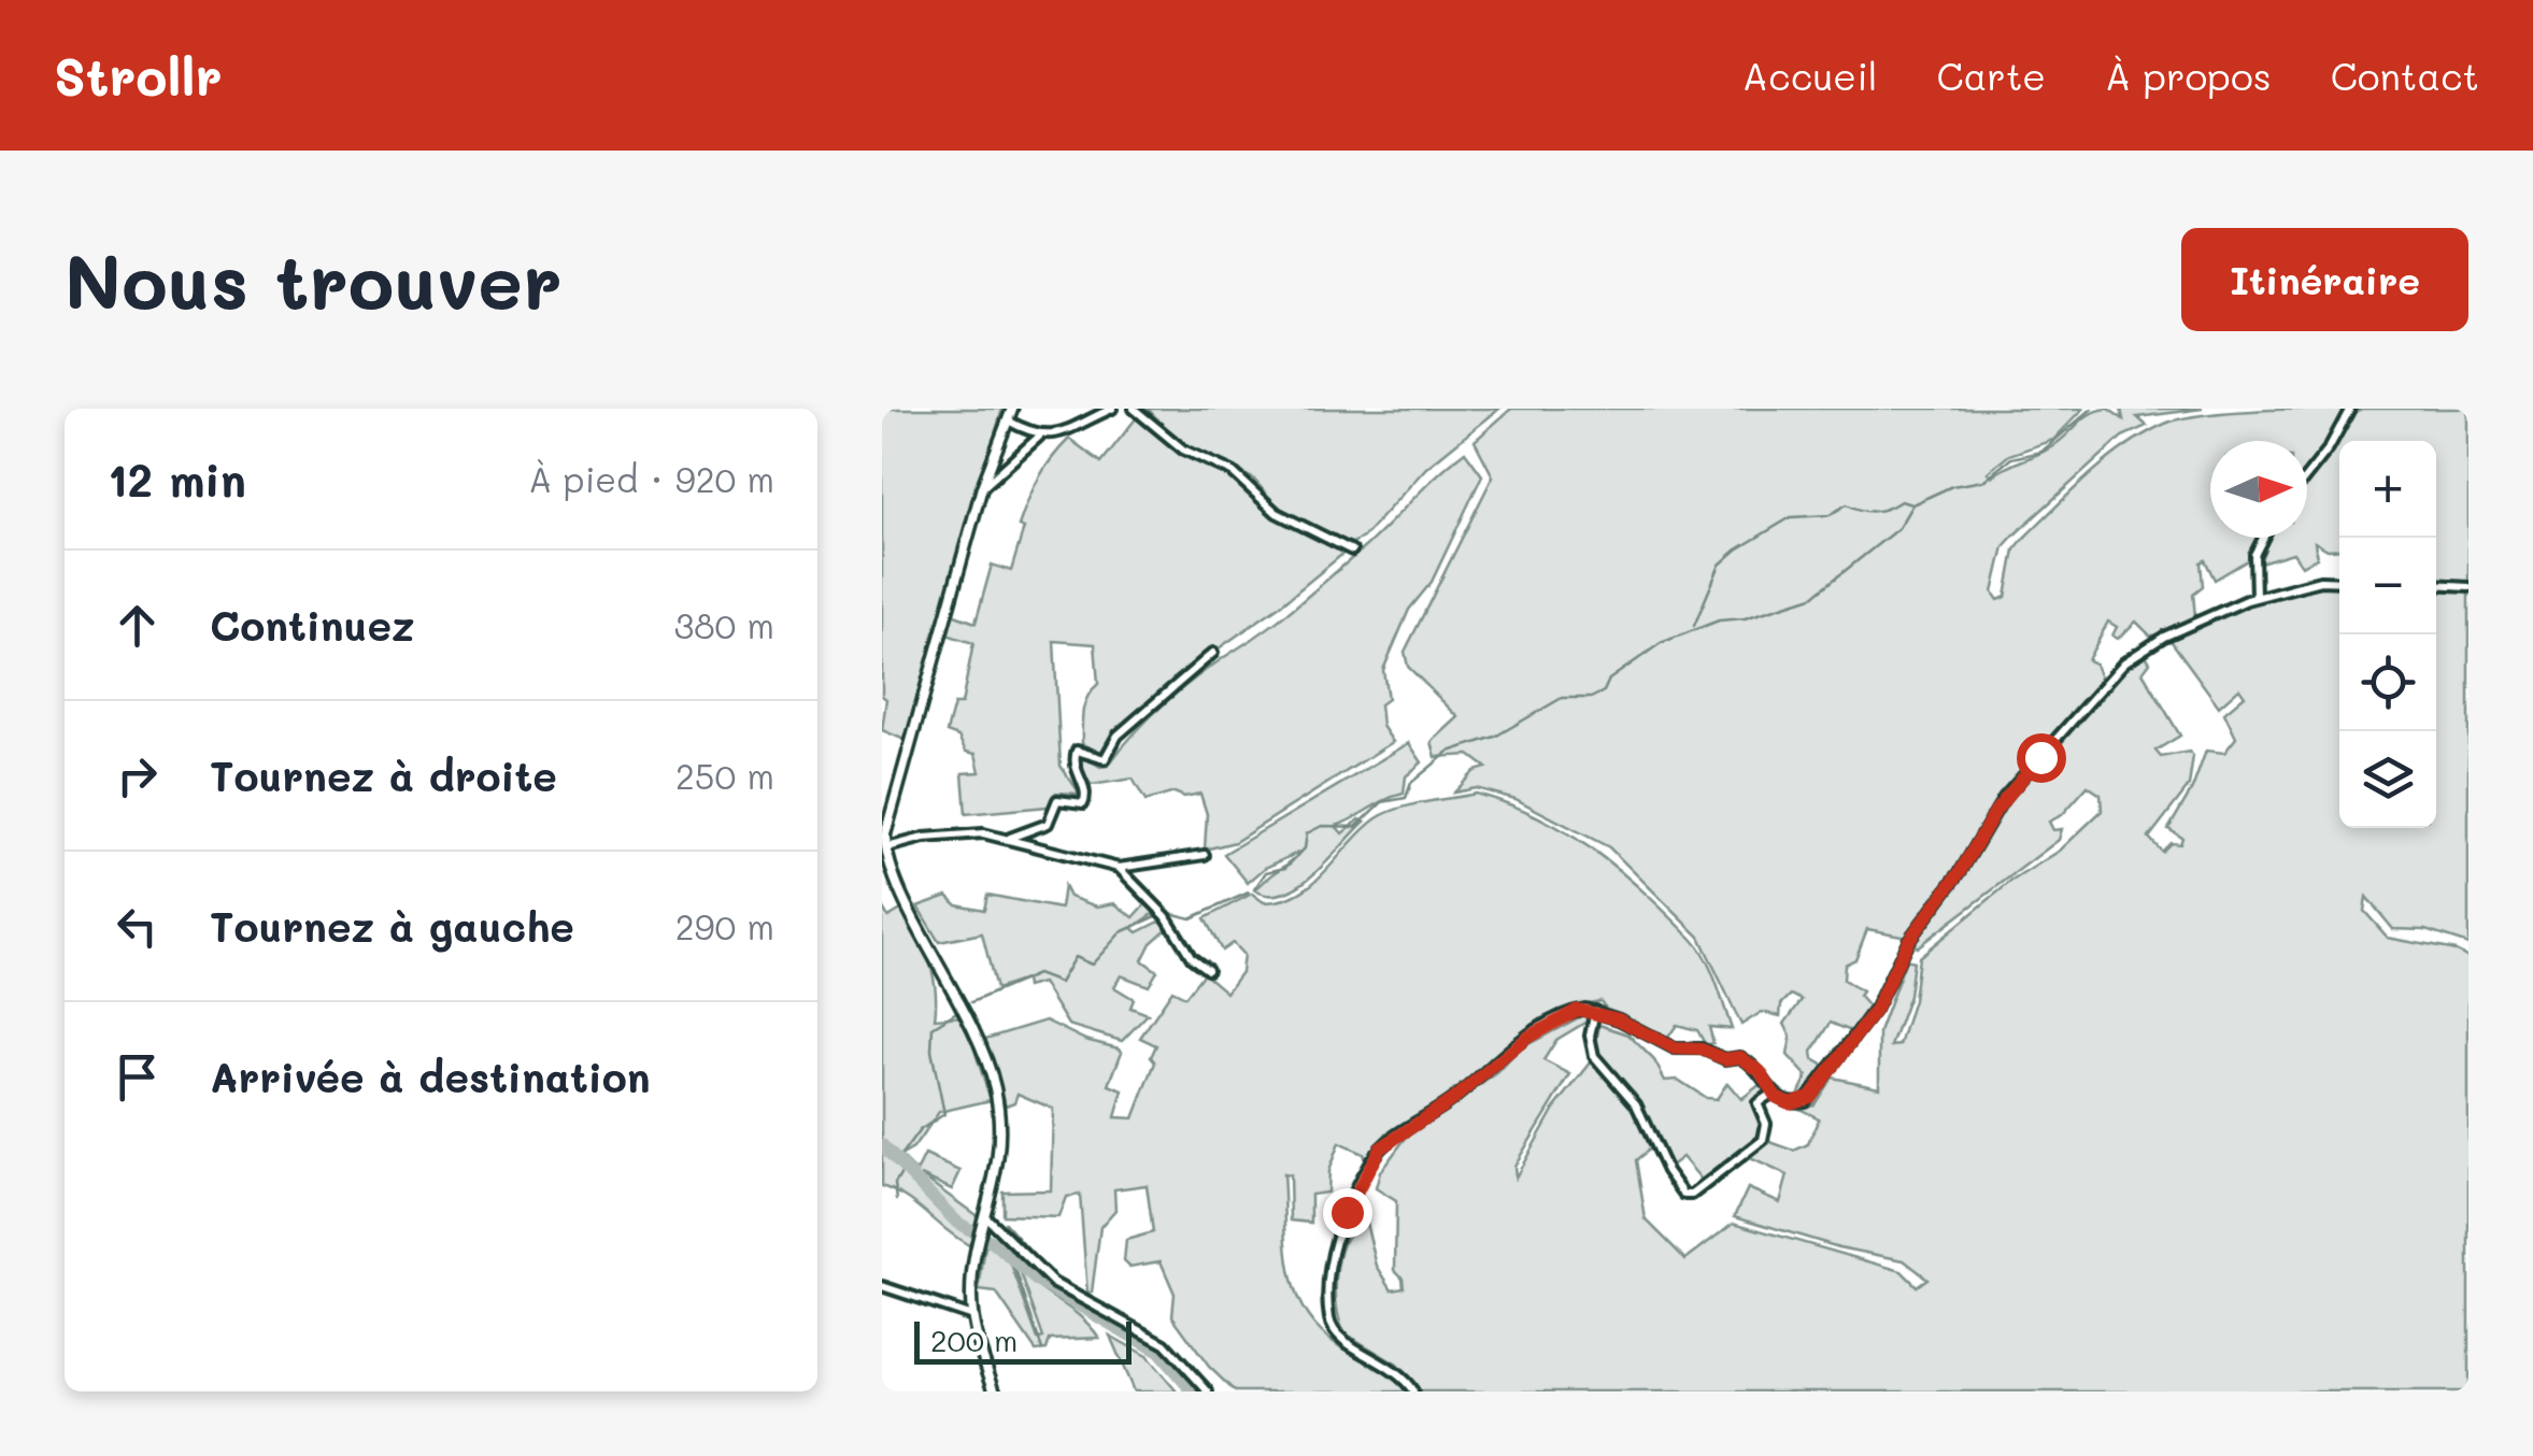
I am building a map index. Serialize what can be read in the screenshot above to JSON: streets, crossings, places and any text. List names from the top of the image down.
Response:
{
  "scale_bar": "200 m",
  "north": "right",
  "page": {
    "header": "Strollr",
    "nav": [
      "Accueil",
      "Carte",
      "À propos",
      "Contact"
    ],
    "buttons": "Itinéraire",
    "title": "Nous trouver",
    "heading": ["12 min", "À pied · 920 m"],
    "map_buttons": ["+", "−"],
    "list": [
      ["Continuez", "380 m"],
      ["Tournez à droite", "250 m"],
      ["Tournez à gauche", "290 m"],
      "Arrivée à destination"
    ],
    "scale": "200 m"
  }
}
